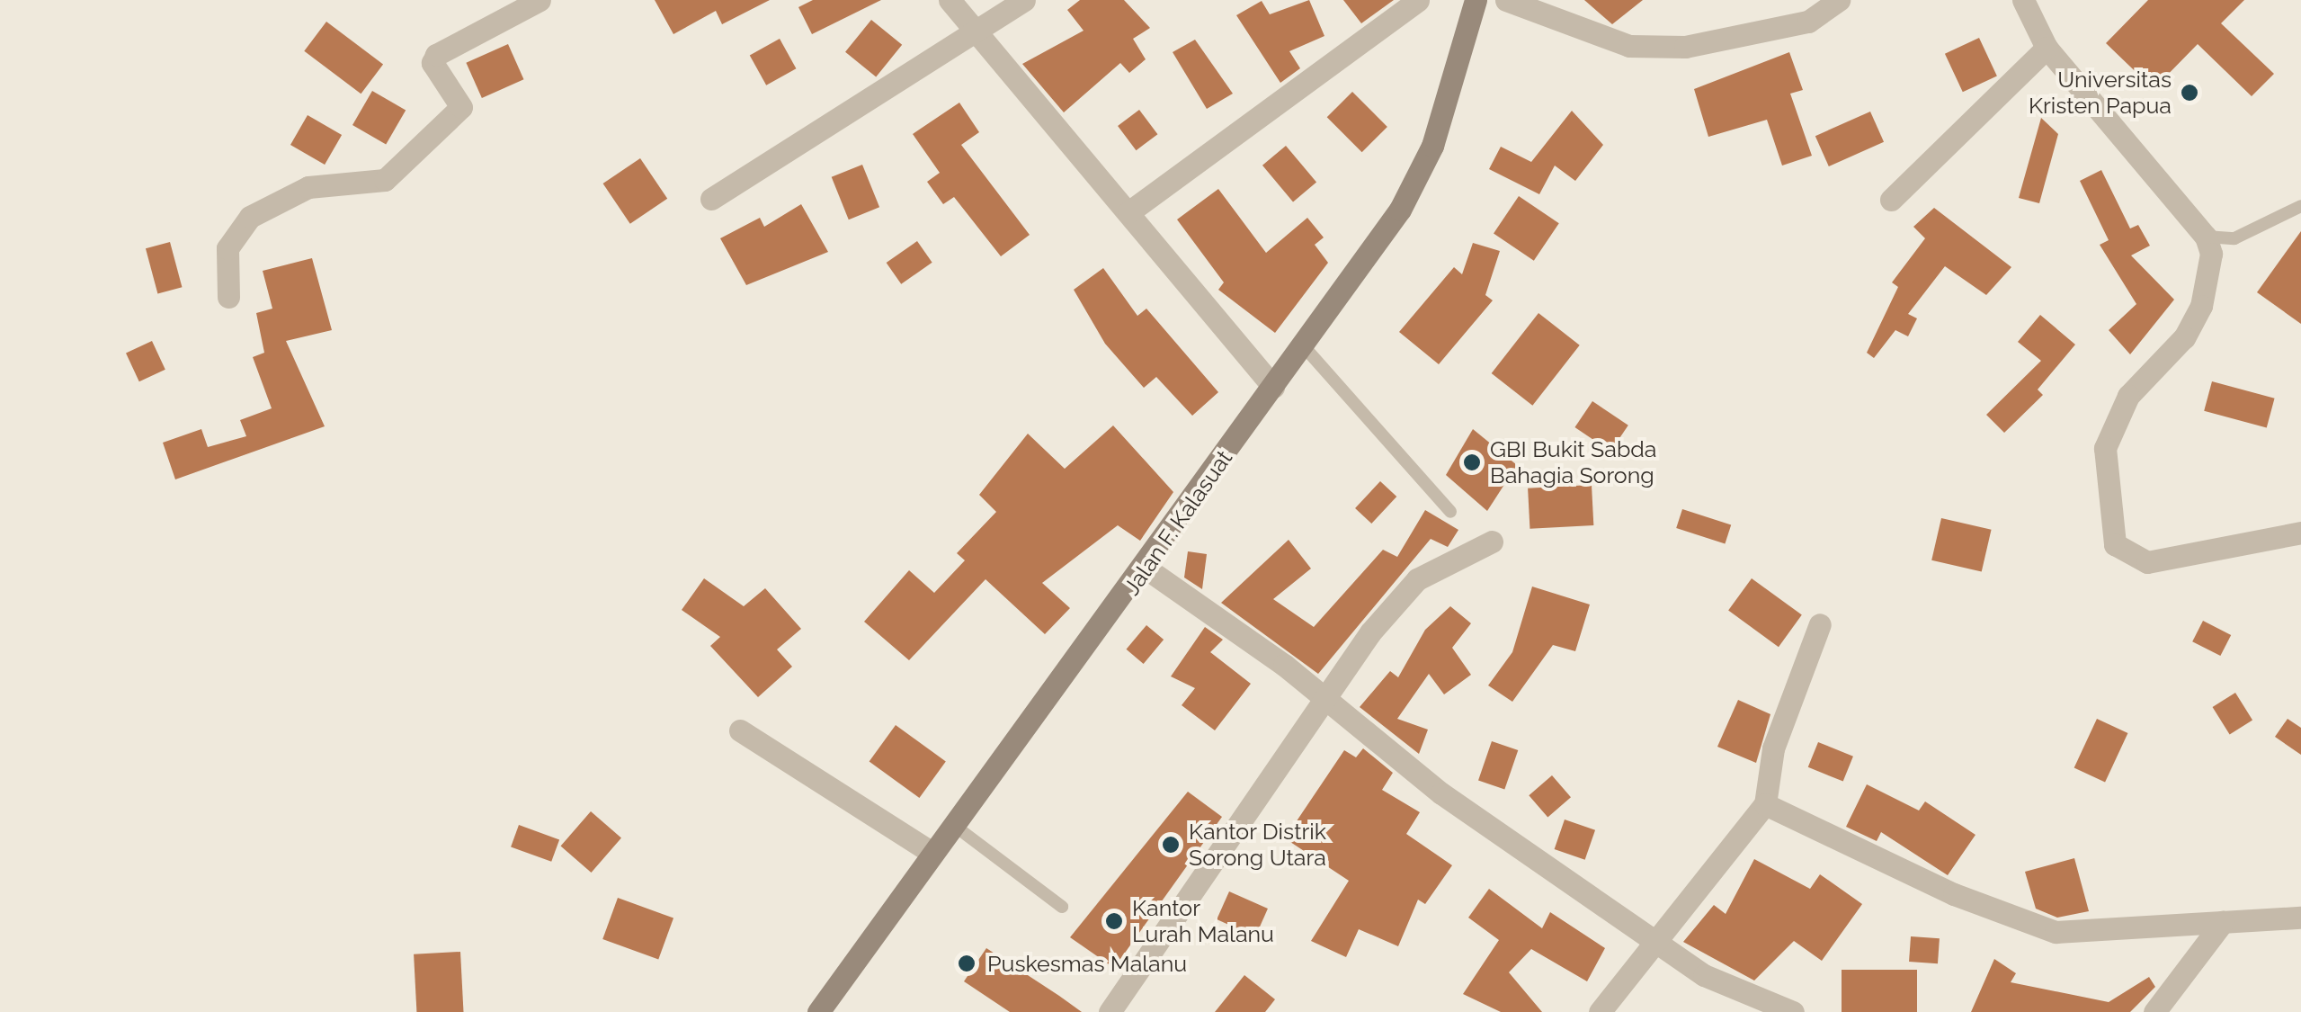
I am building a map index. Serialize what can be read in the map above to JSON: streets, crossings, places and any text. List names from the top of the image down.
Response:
{
  "streets": {
    "street": ["Jalan F. Kalasuat"]
  },
  "places": [
    "Universitas Kristen Papua",
    "GBI Bukit Sabda Bahagia Sorong",
    "Kantor Distrik Sorong Utara",
    "Kantor Lurah Malanu",
    "Puskesmas Malanu"
  ]
}
